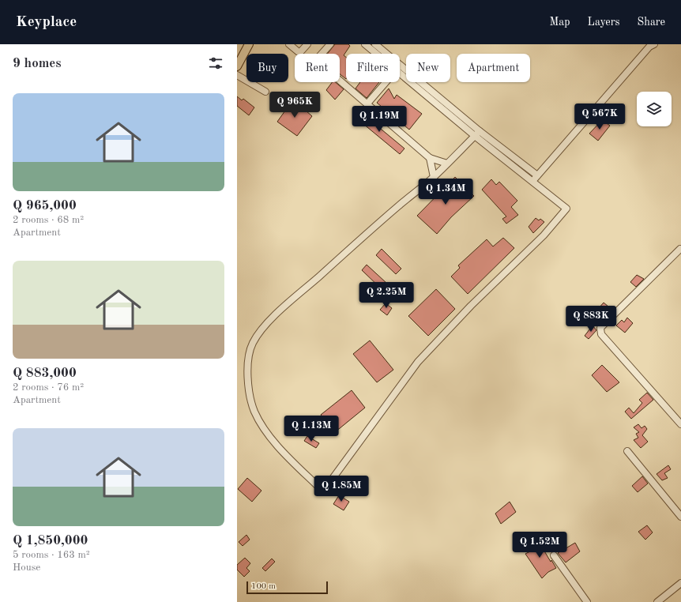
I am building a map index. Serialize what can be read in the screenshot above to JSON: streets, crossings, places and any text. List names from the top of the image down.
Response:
{
  "scale_bar": "100 m",
  "page": {
    "header": "Keyplace",
    "nav": ["Map", "Layers", "Share"],
    "heading": "9 homes",
    "chip": [
      "Buy",
      "Rent",
      "Filters",
      "New",
      "Apartment"
    ],
    "list": [
      {
        "name": "Q 965,000",
        "note": "2 rooms · 68 m² · Apartment"
      },
      {
        "name": "Q 883,000",
        "note": "2 rooms · 76 m² · Apartment"
      },
      {
        "name": "Q 1,850,000",
        "note": "5 rooms · 163 m² · House"
      }
    ],
    "price": [
      "Q 965K",
      "Q 567K",
      "Q 1.19M",
      "Q 1.34M",
      "Q 2.25M",
      "Q 883K",
      "Q 1.13M",
      "Q 1.85M",
      "Q 1.52M"
    ],
    "scale": "100 m"
  }
}
